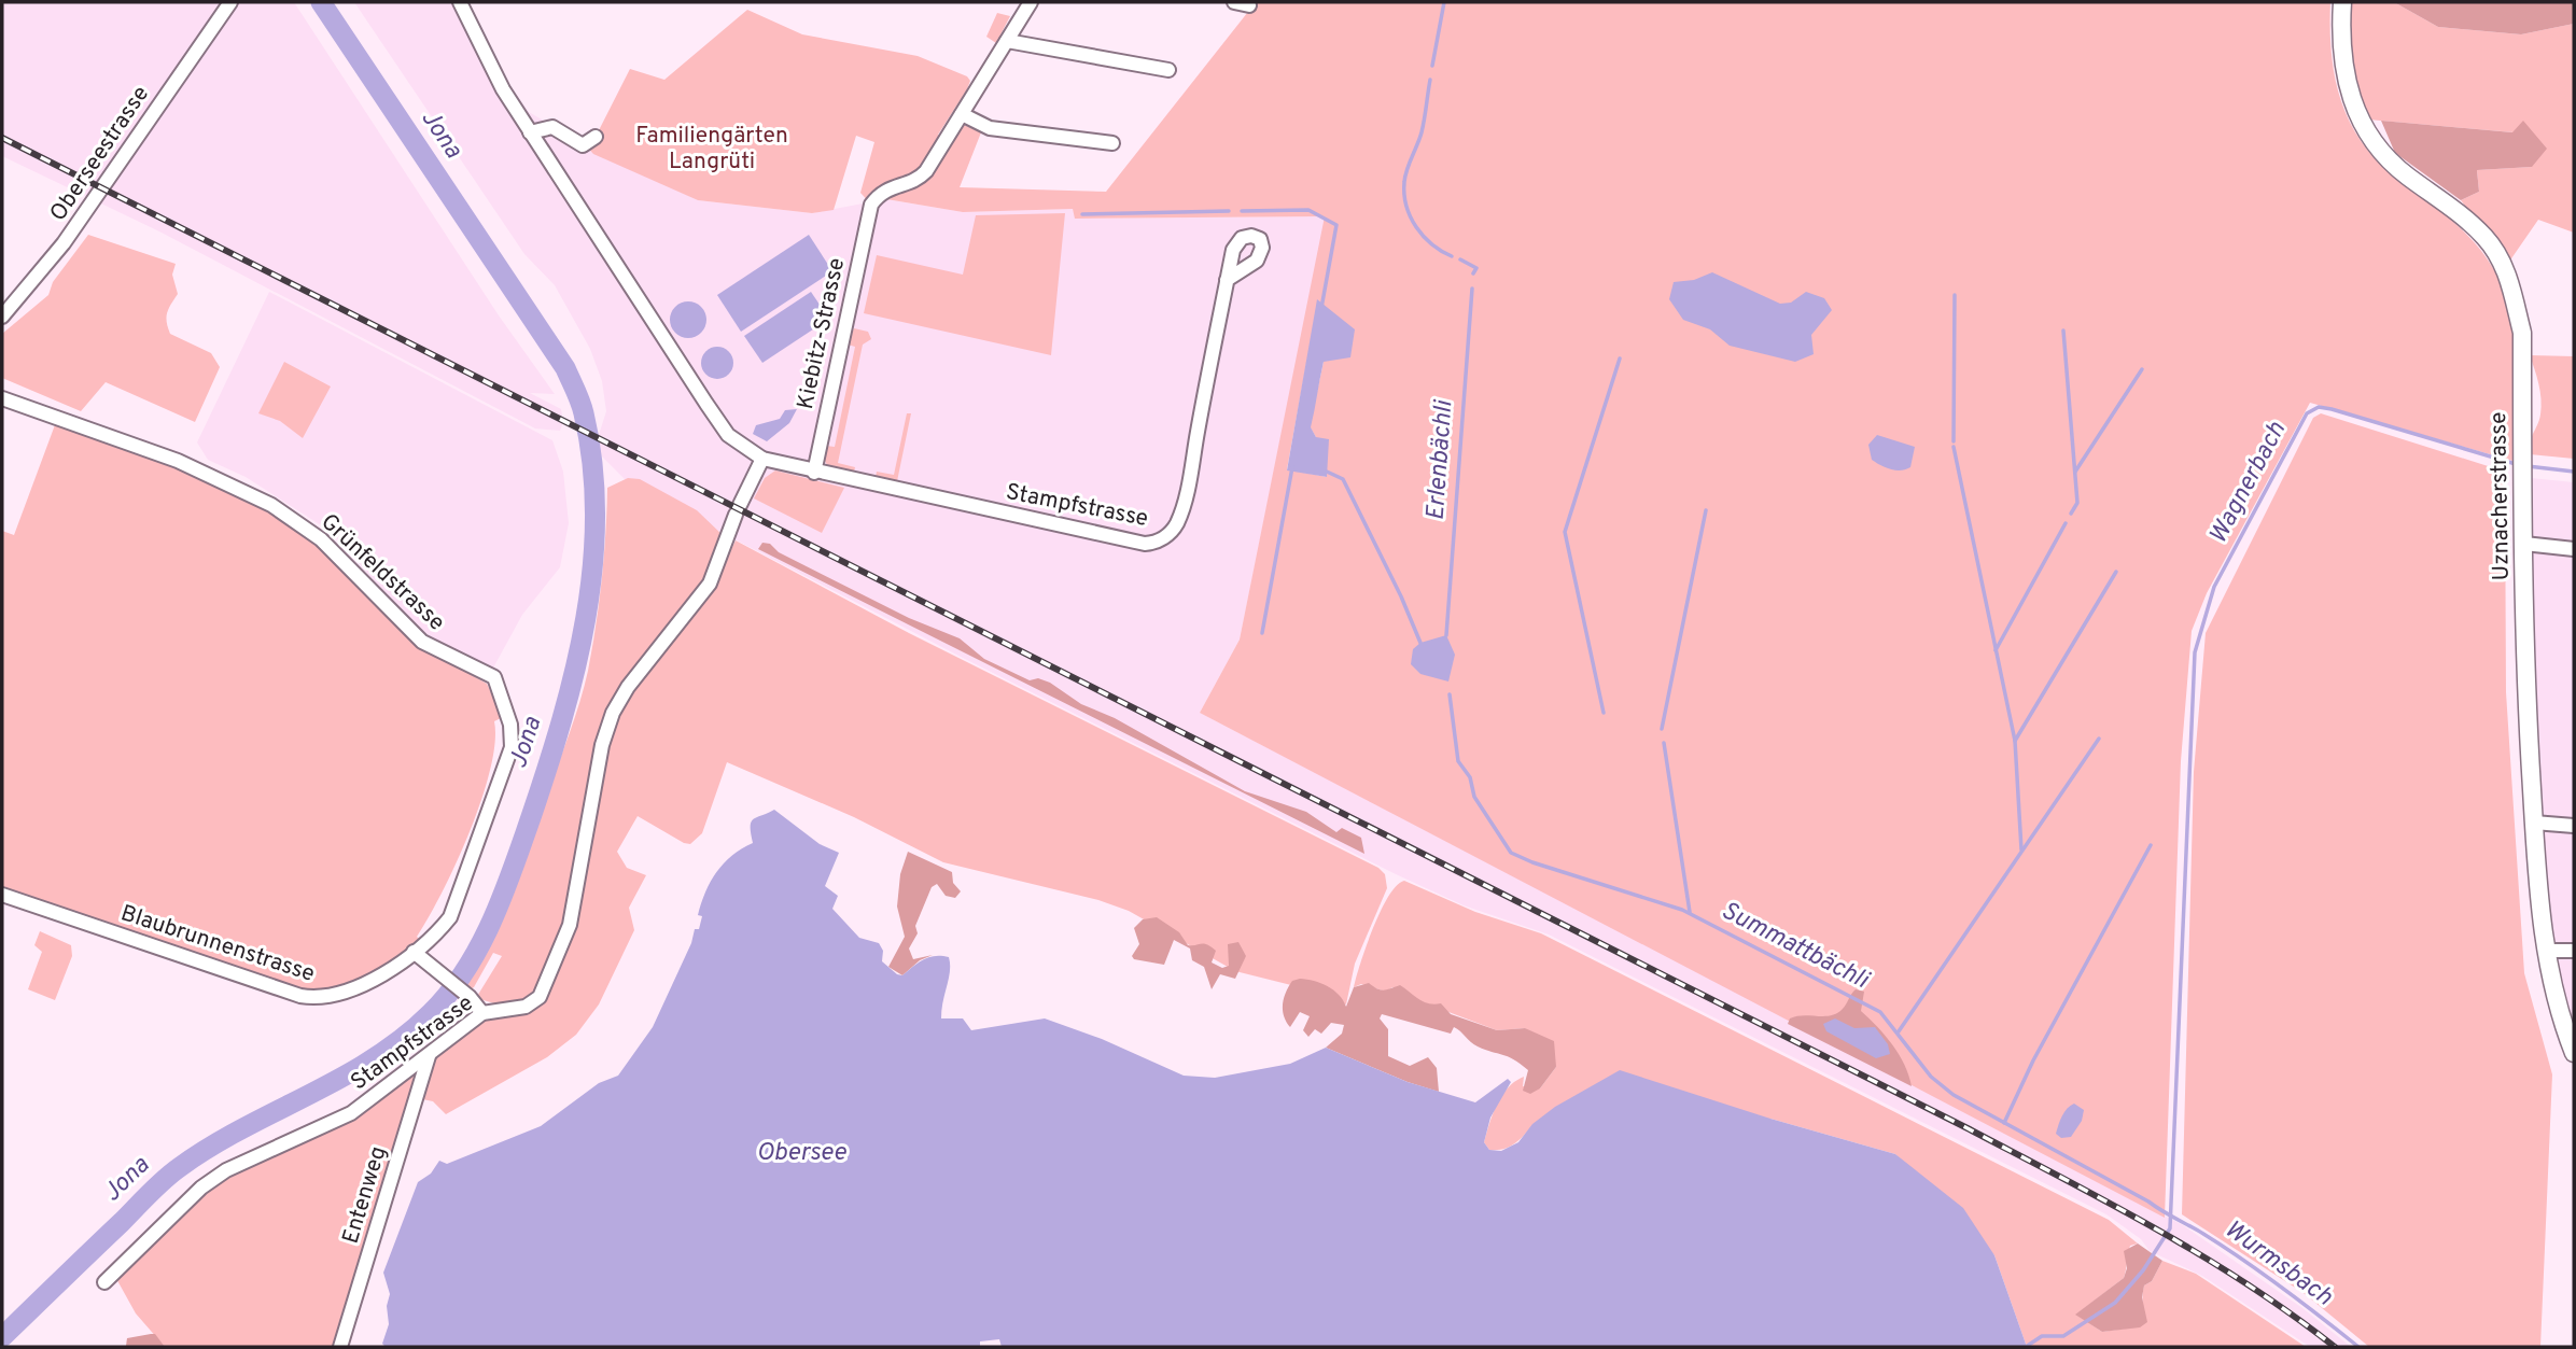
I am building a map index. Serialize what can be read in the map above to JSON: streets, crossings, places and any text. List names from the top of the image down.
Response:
{
  "streets": {
    "main road": ["Uznacherstrasse"],
    "street": [
      "Oberseestrasse",
      "Kiebitz-Strasse",
      "Stampfstrasse",
      "Grünfeldstrasse",
      "Blaubrunnenstrasse",
      "Entenweg"
    ]
  },
  "crossings": [
    ["Kiebitz-Strasse", "Stampfstrasse"],
    ["Stampfstrasse", "Entenweg"],
    ["Grünfeldstrasse", "Blaubrunnenstrasse"]
  ],
  "water": [
    "Jona",
    "Erlenbächli",
    "Wagnerbach",
    "Summattbächli",
    "Obersee",
    "Wurmsbach"
  ],
  "parks": ["Familiengärten Langrüti"]
}
